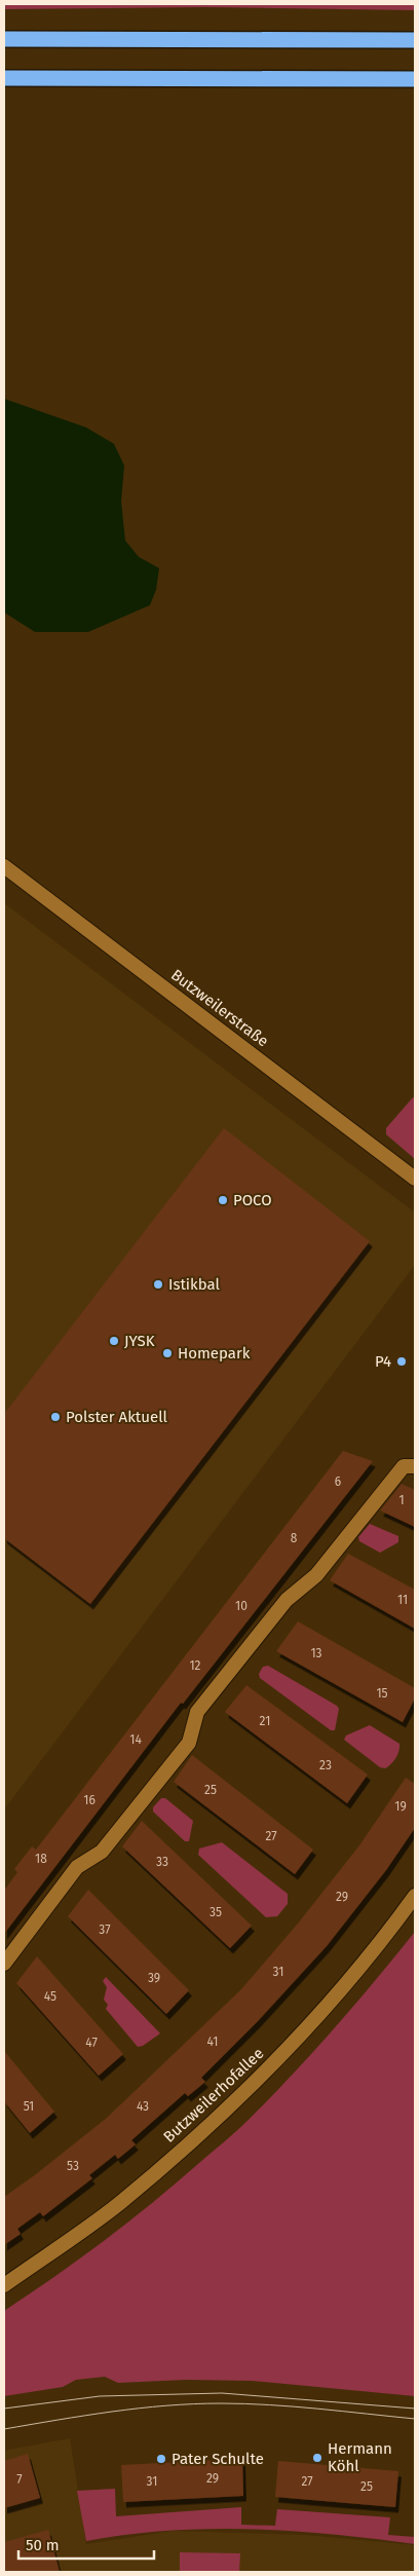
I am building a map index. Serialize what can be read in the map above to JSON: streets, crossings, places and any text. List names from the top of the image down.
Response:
{
  "streets": {
    "street": ["Butzweilerstraße", "Butzweilerhofallee"]
  },
  "places": [
    "POCO",
    "Istikbal",
    "JYSK",
    "Homepark",
    "P4",
    "Polster Aktuell",
    "Hermann Köhl",
    "Pater Schulte"
  ],
  "house_numbers": [
    "6",
    "1",
    "8",
    "11",
    "10",
    "13",
    "12",
    "15",
    "21",
    "14",
    "23",
    "25",
    "16",
    "19",
    "27",
    "18",
    "33",
    "29",
    "35",
    "37",
    "31",
    "39",
    "45",
    "41",
    "47",
    "51",
    "43",
    "53",
    "29",
    "7",
    "31",
    "27",
    "25"
  ],
  "scale_bar": "50 m"
}
